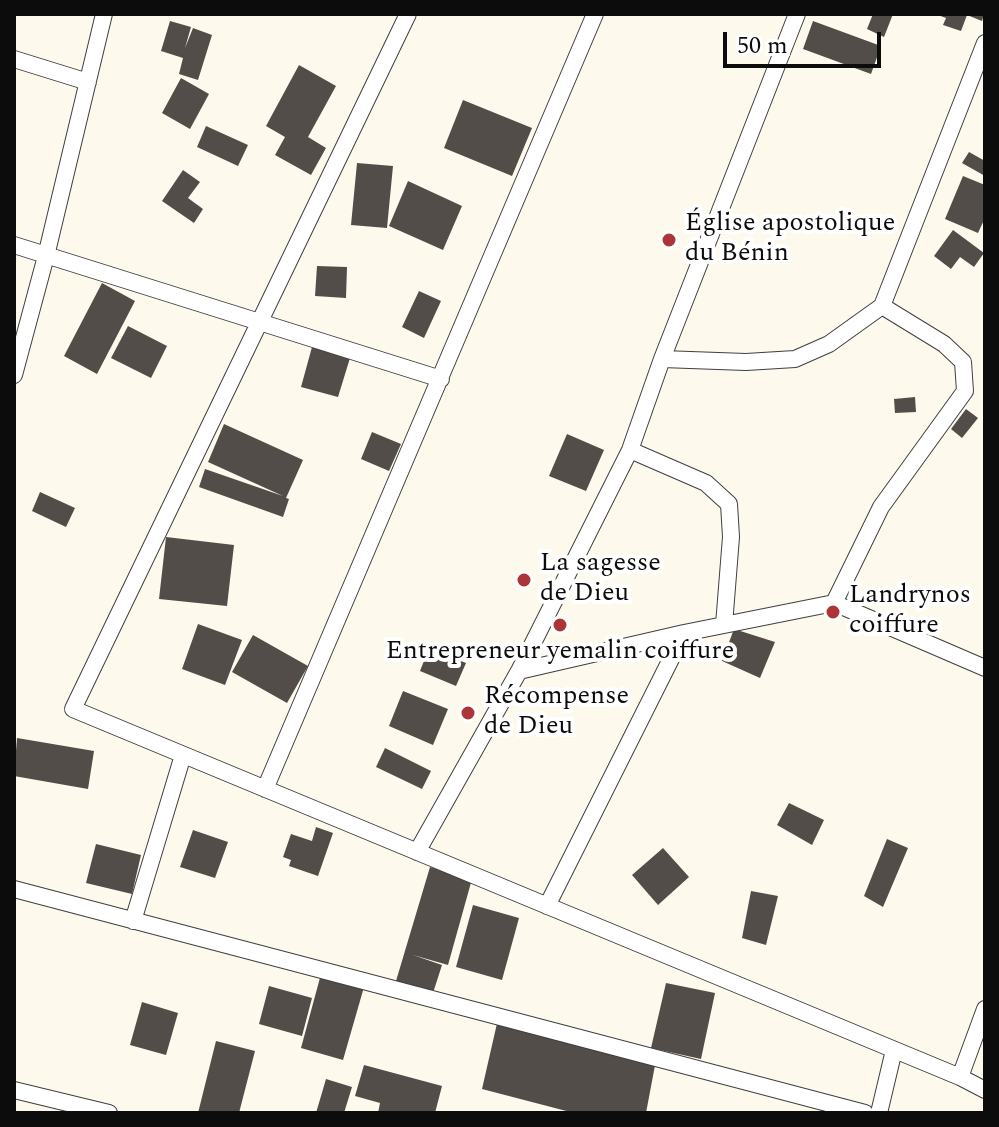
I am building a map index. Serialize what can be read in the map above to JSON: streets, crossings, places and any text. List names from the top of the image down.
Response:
{
  "places": [
    "Église apostolique du Bénin",
    "La sagesse de Dieu",
    "Landrynos coiffure",
    "Entrepreneur yemalin coiffure",
    "Récompense de Dieu"
  ],
  "scale_bar": "50 m"
}
